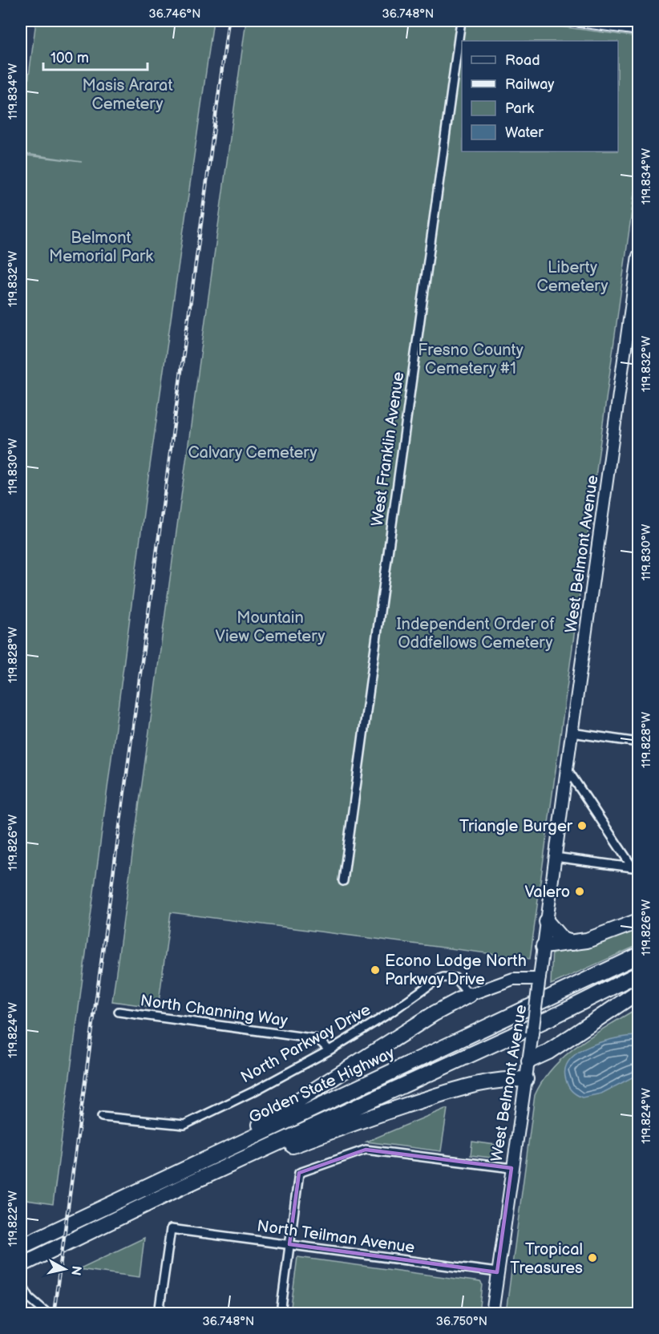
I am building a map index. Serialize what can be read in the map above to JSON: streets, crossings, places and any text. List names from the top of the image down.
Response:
{
  "streets": {
    "highway": ["Golden State Highway"],
    "main road": ["West Belmont Avenue"],
    "street": [
      "West Franklin Avenue",
      "North Channing Way",
      "North Parkway Drive",
      "North Teilman Avenue"
    ]
  },
  "crossings": [
    ["West Belmont Avenue", "North Teilman Avenue"],
    ["North Channing Way", "North Parkway Drive"]
  ],
  "parks": [
    "Masis Ararat Cemetery",
    "Belmont Memorial Park",
    "Liberty Cemetery",
    "Fresno County Cemetery #1",
    "Calvary Cemetery",
    "Mountain View Cemetery",
    "Independent Order of Oddfellows Cemetery"
  ],
  "places": [
    "Triangle Burger",
    "Valero",
    "Econo Lodge North Parkway Drive",
    "Tropical Treasures"
  ],
  "legend": [
    "Road",
    "Railway",
    "Park",
    "Water"
  ],
  "scale_bar": "100 m",
  "north": "right",
  "coordinates": [
    "36.746°N",
    "36.748°N",
    "119.834°W",
    "119.832°W",
    "119.830°W",
    "119.828°W",
    "119.826°W",
    "119.824°W",
    "119.822°W",
    "36.750°N"
  ]
}
